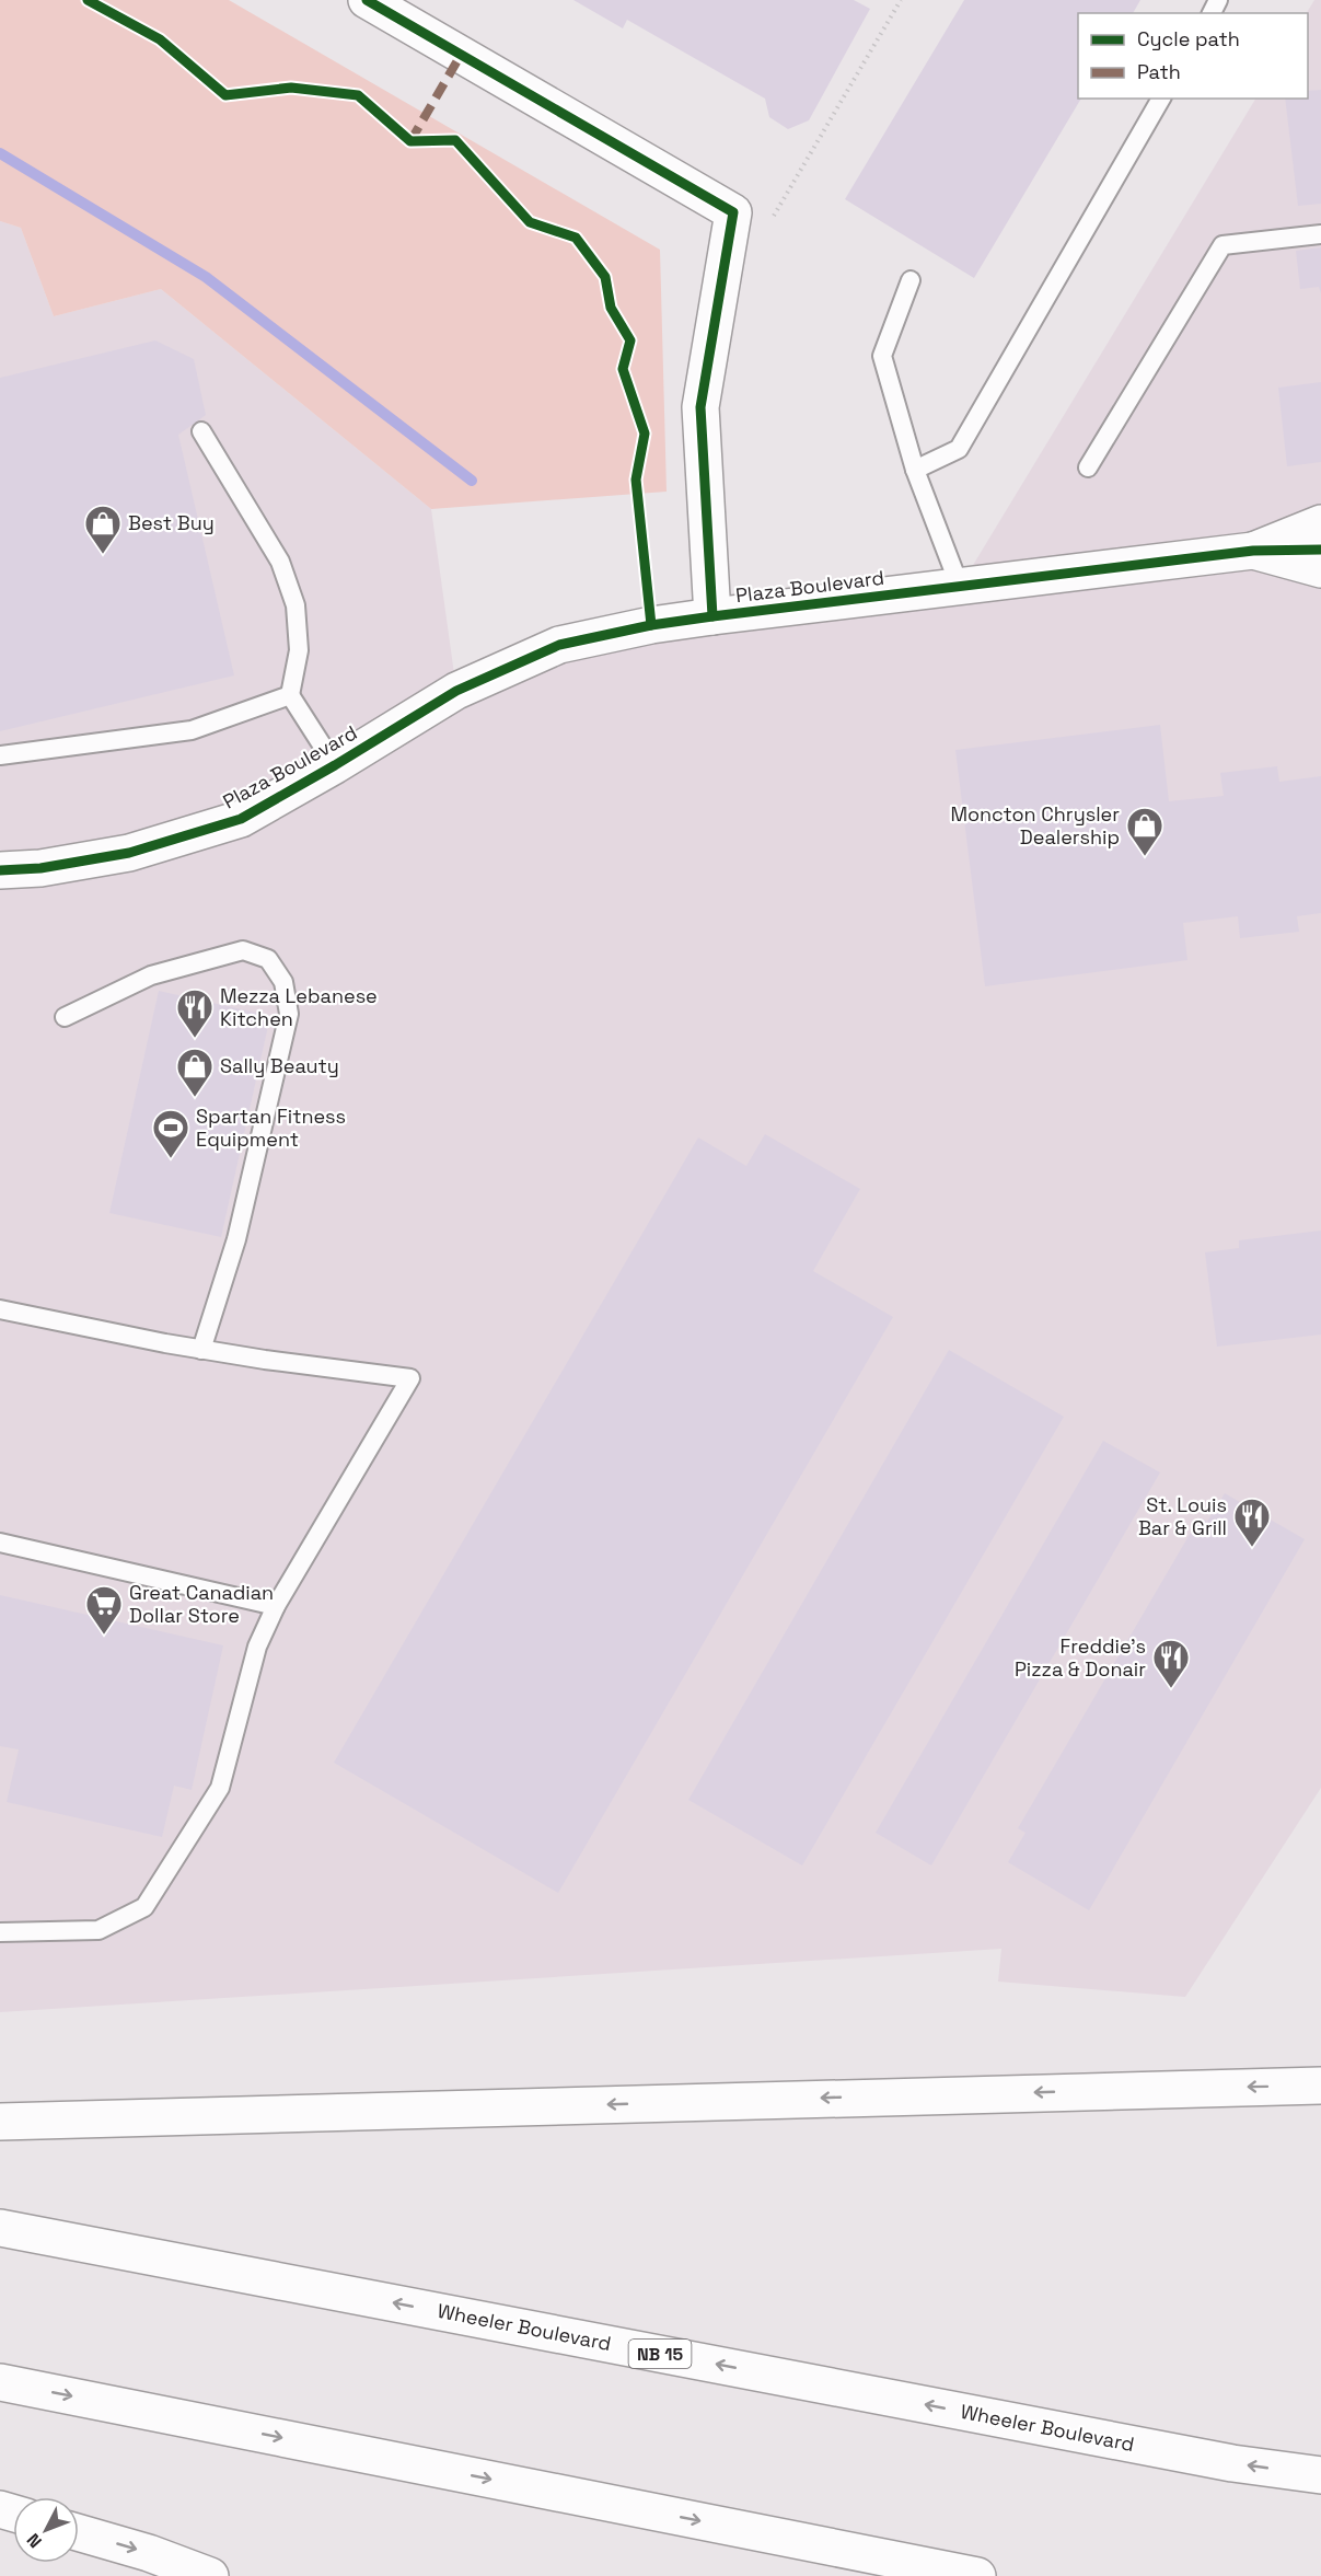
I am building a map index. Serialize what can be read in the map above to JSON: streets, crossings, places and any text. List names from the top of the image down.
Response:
{
  "streets": {
    "main road": ["Plaza Boulevard", "Wheeler Boulevard", "NB 15"]
  },
  "places": {
    "shop": ["Best Buy", "Moncton Chrysler Dealership", "Sally Beauty"],
    "restaurant": ["Mezza Lebanese Kitchen", "St. Louis Bar & Grill", "Freddie's Pizza & Donair"],
    "sports": ["Spartan Fitness Equipment"],
    "supermarket": ["Great Canadian Dollar Store"]
  },
  "legend": ["Cycle path", "Path"],
  "north": "bottom left"
}
